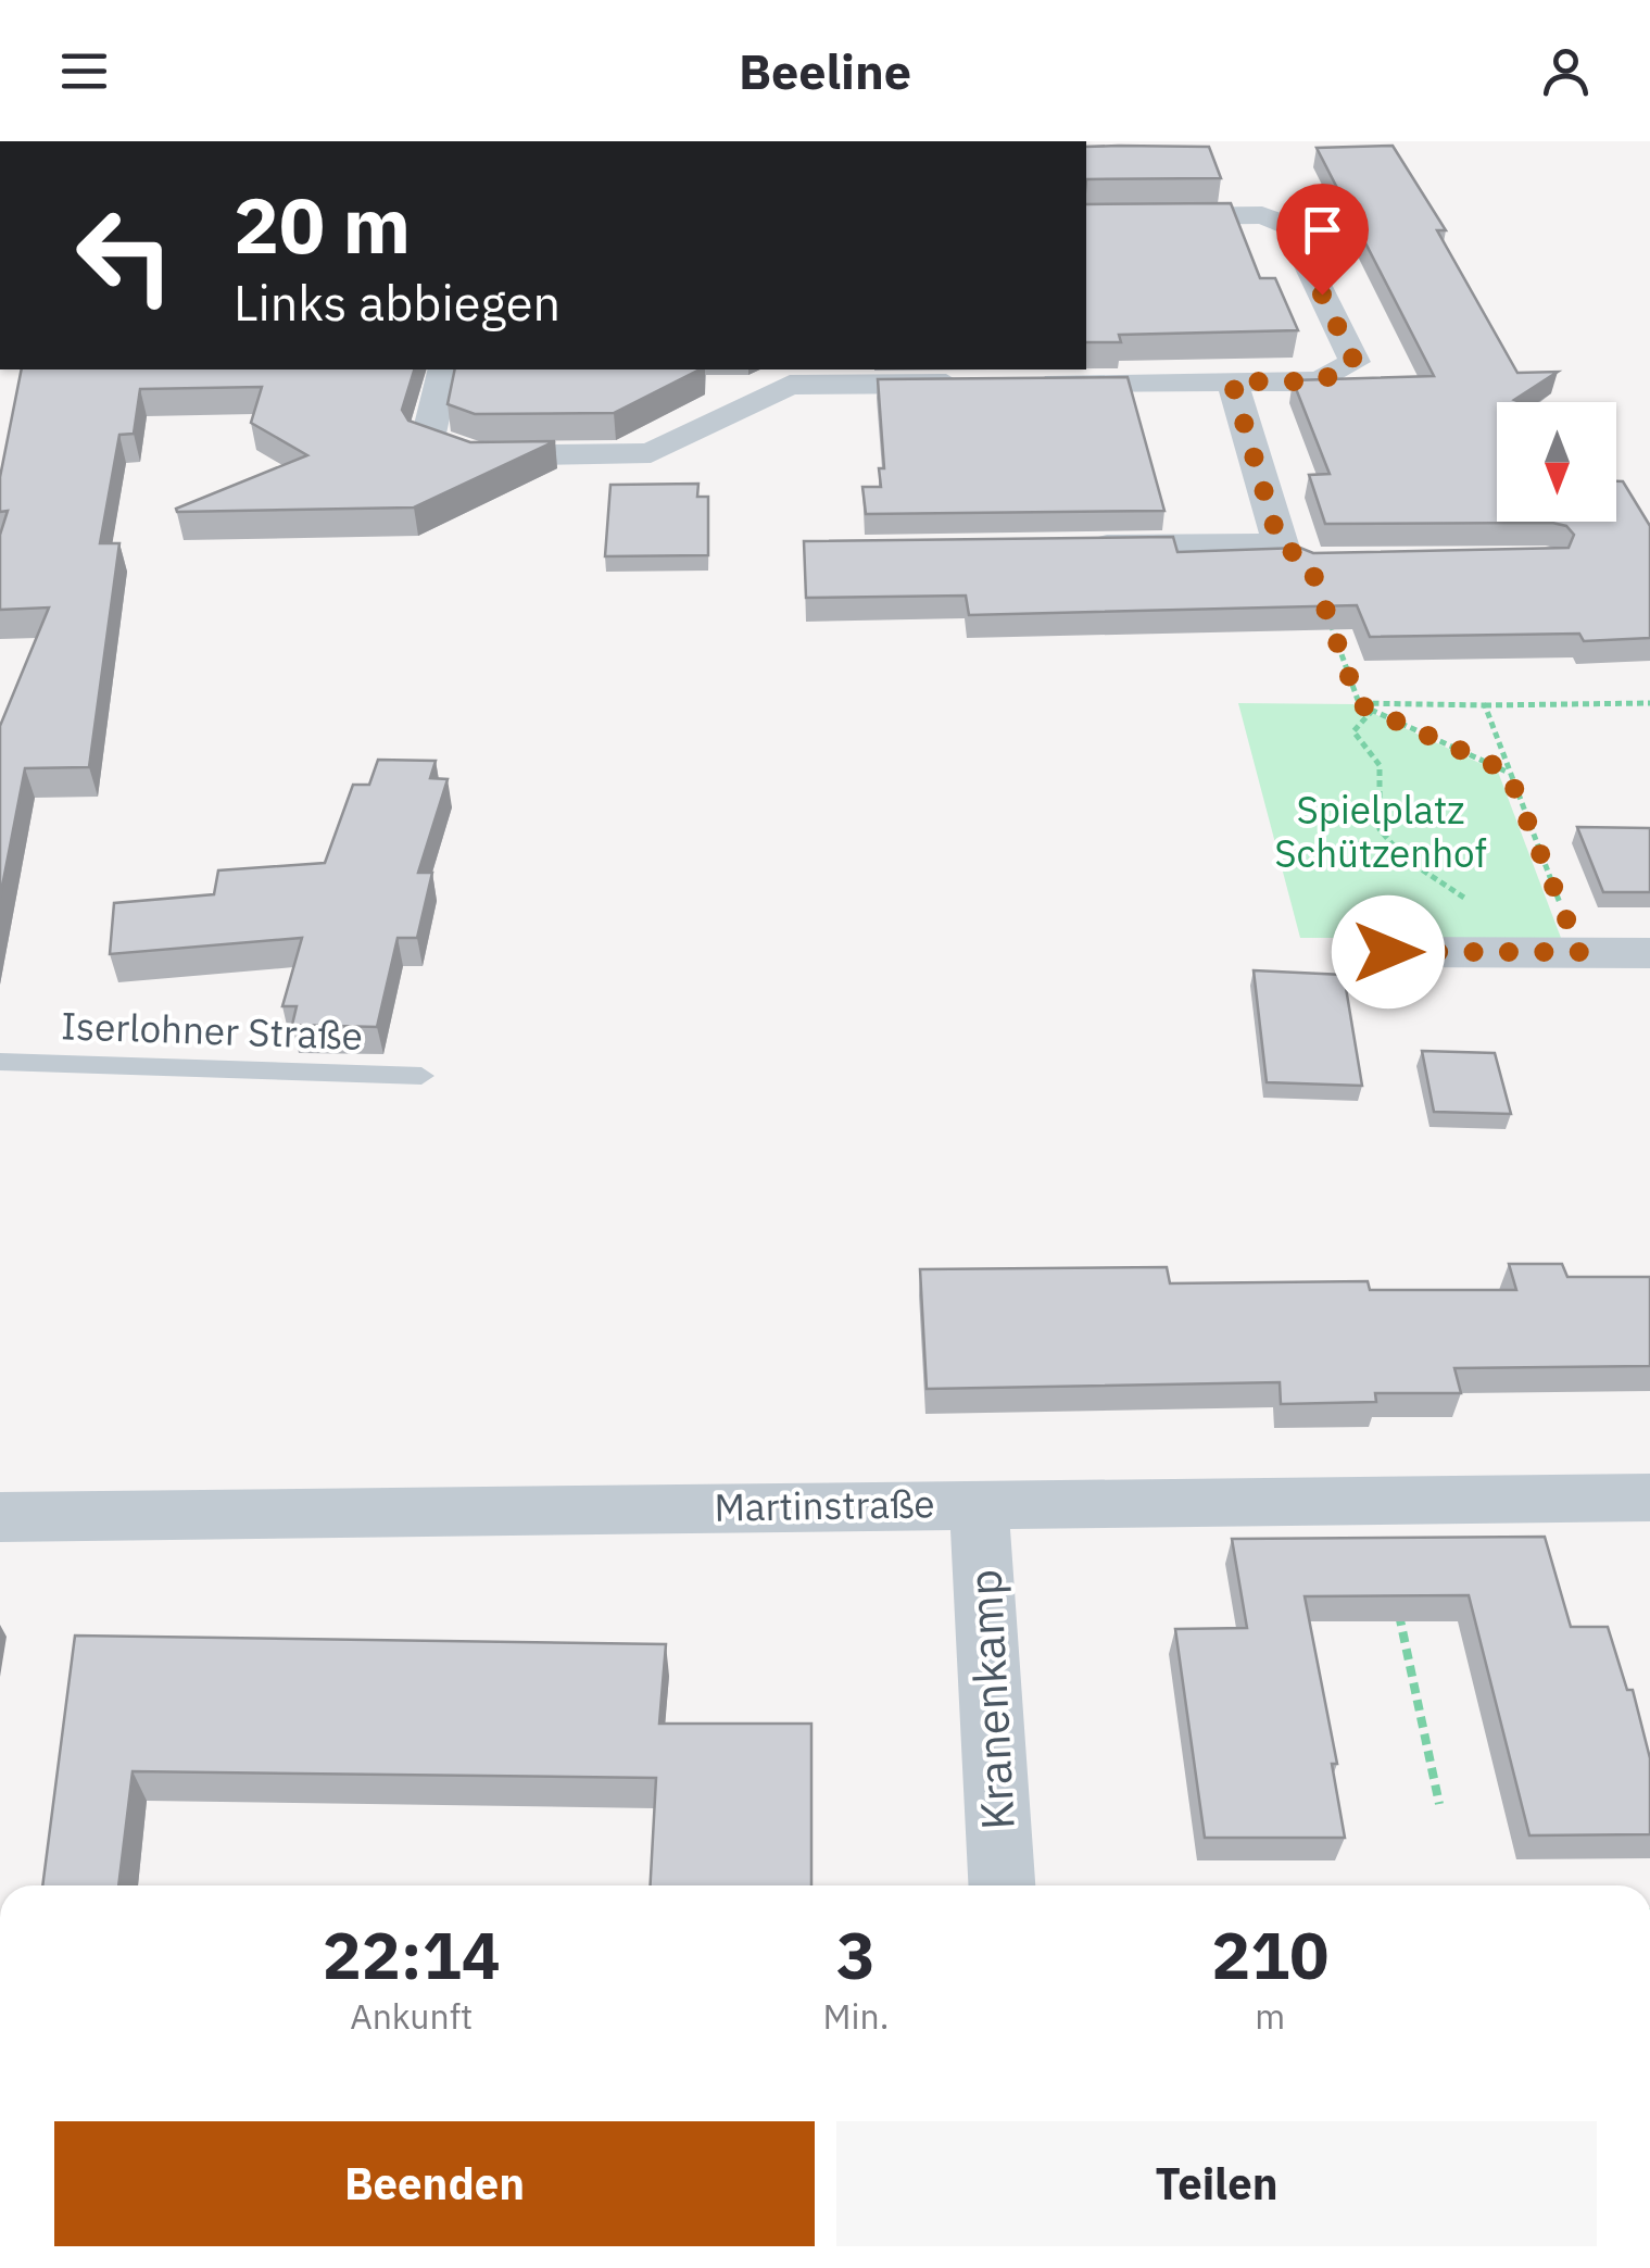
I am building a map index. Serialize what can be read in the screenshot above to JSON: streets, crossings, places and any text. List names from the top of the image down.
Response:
{
  "streets": {
    "street": ["Martinstraße", "Kranenkamp"],
    "lane": ["Iserlohner Straße"]
  },
  "crossings": [
    ["Martinstraße", "Kranenkamp"]
  ],
  "parks": ["Spielplatz Schützenhof"],
  "north": "bottom",
  "page": {
    "header": "Beeline",
    "turn": ["20 m", "Links abbiegen"],
    "eta": [
      "22:14",
      "Ankunft",
      "3",
      "Min.",
      "210",
      "m"
    ],
    "buttons": ["Beenden", "Teilen"]
  }
}
